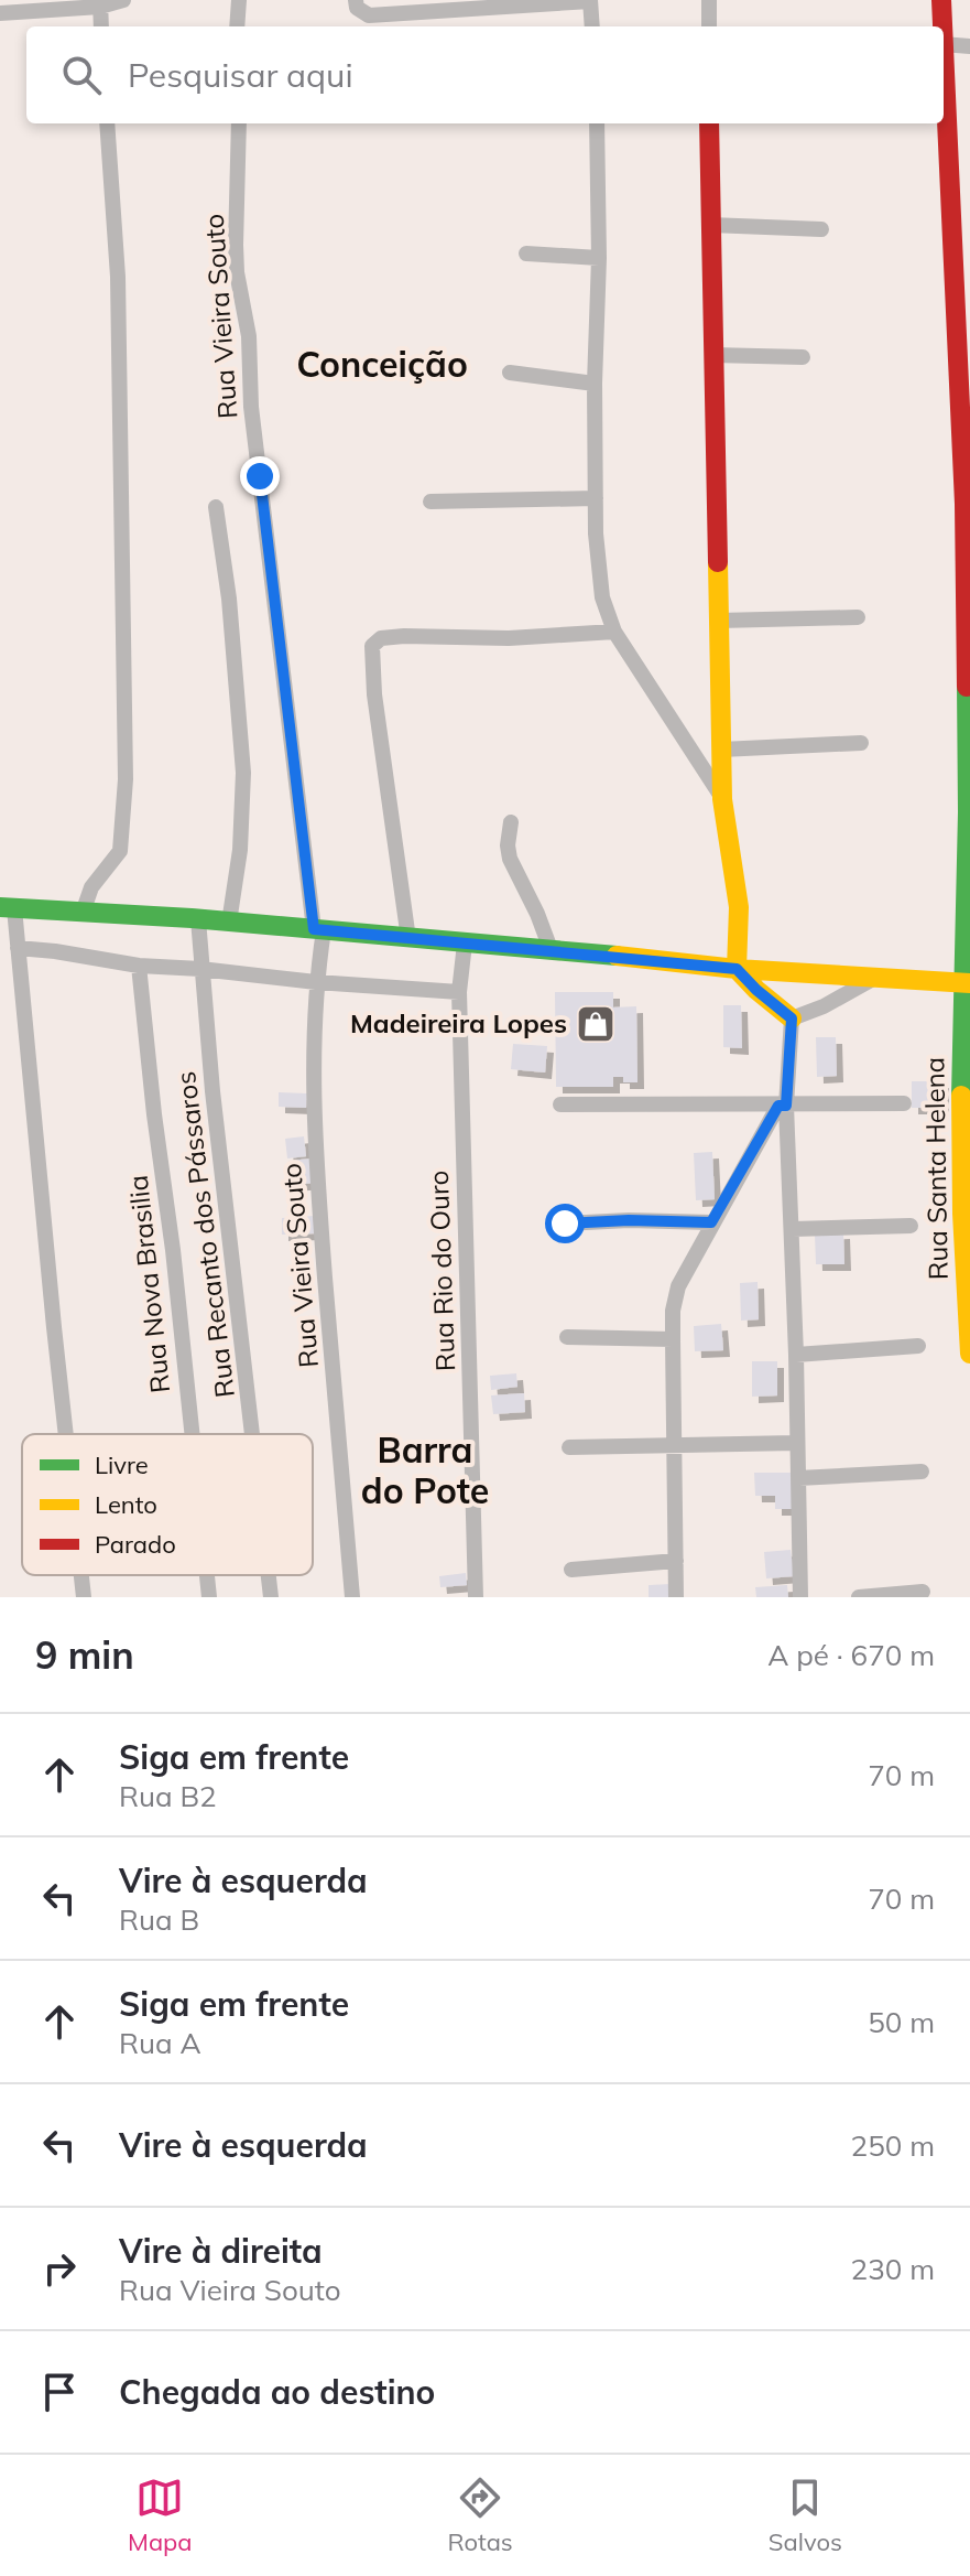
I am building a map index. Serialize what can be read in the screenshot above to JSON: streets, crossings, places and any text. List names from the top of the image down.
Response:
{
  "streets": {
    "street": [
      "Rua Vieira Souto",
      "Rua Santa Helena",
      "Rua Recanto dos Pássaros",
      "Rua Rio do Ouro",
      "Rua Nova Brasilia"
    ]
  },
  "districts": ["Conceição", "Barra do Pote"],
  "places": {
    "shop": ["Madeireira Lopes"]
  },
  "legend": ["Livre", "Lento", "Parado"],
  "page": {
    "search": "Pesquisar aqui",
    "heading": ["9 min", "A pé · 670 m"],
    "list": [
      ["Siga em frente", "Rua B2", "70 m"],
      ["Vire à esquerda", "Rua B", "70 m"],
      ["Siga em frente", "Rua A", "50 m"],
      ["Vire à esquerda", "250 m"],
      ["Vire à direita", "Rua Vieira Souto", "230 m"],
      "Chegada ao destino"
    ],
    "nav": ["Mapa", "Rotas", "Salvos"]
  }
}
